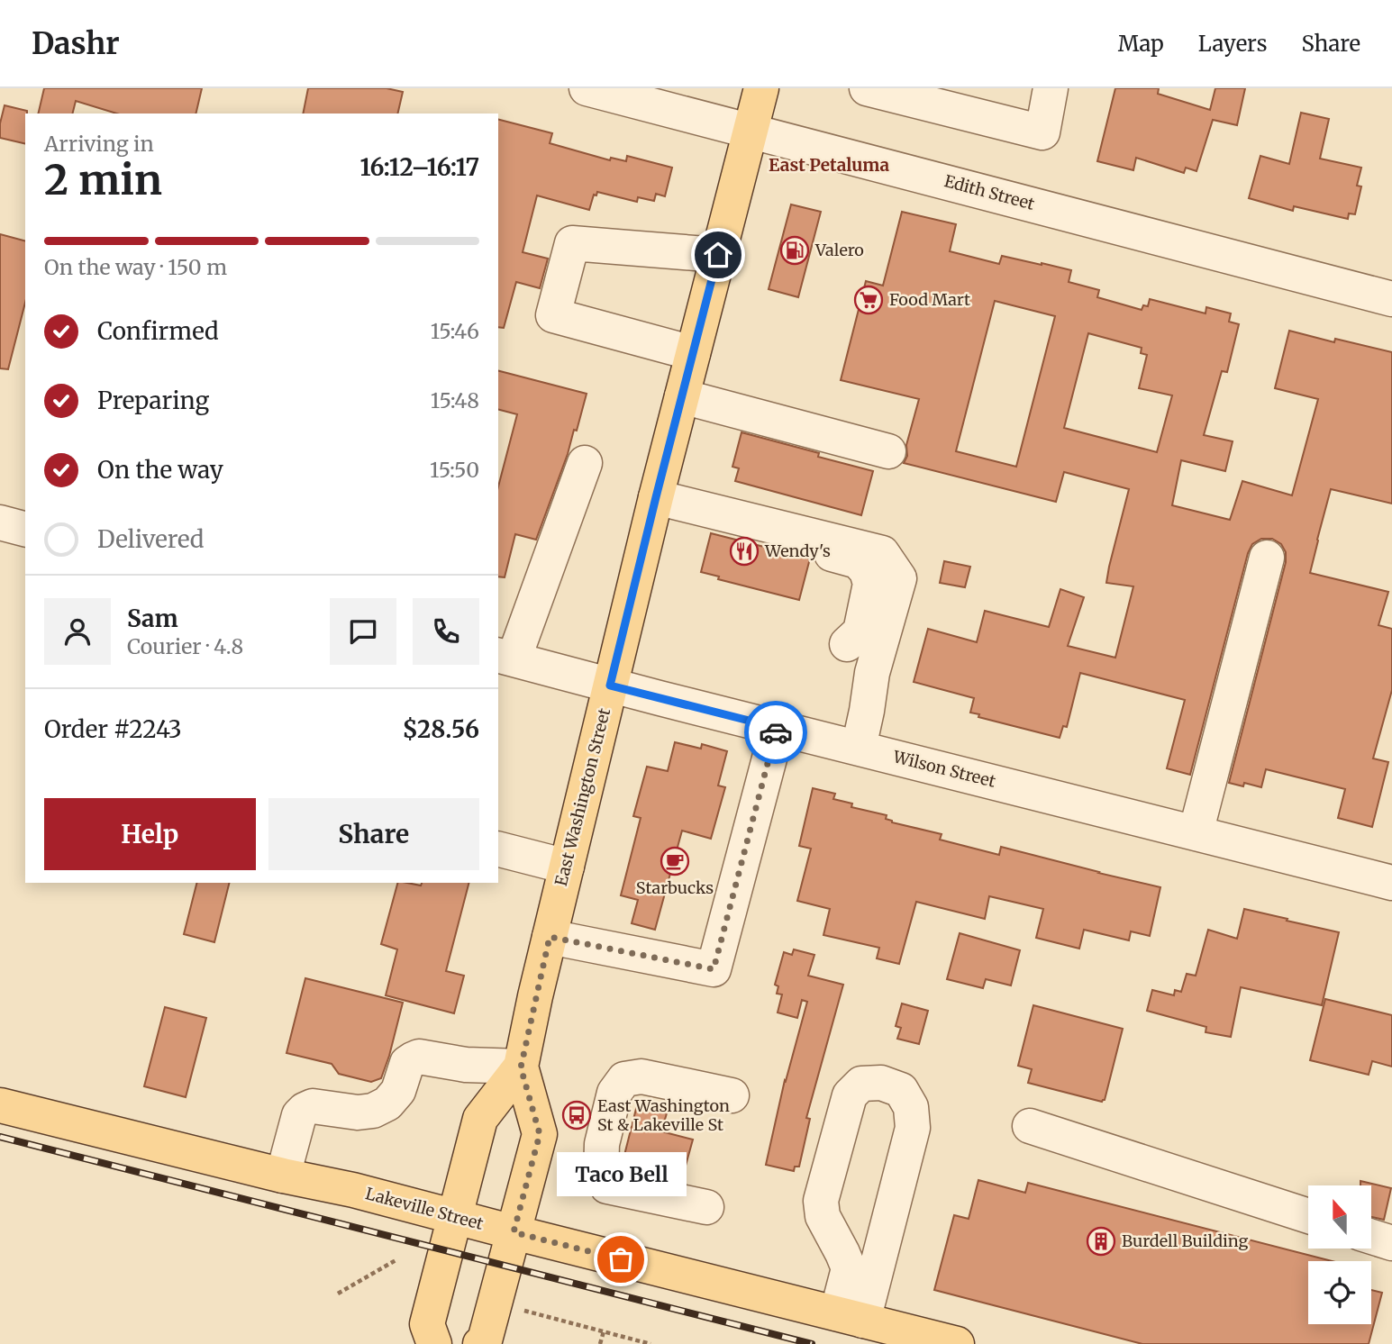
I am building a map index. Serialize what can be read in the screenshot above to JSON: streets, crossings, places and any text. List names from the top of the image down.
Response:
{
  "streets": {
    "main road": ["East Washington Street", "Lakeville Street"],
    "street": ["Edith Street", "Wilson Street"]
  },
  "crossings": [
    ["Edith Street", "East Washington Street"],
    ["Wilson Street", "East Washington Street"],
    ["East Washington Street", "Lakeville Street"]
  ],
  "districts": ["East Petaluma"],
  "places": {
    "fuel station": ["Valero"],
    "supermarket": ["Food Mart"],
    "restaurant": ["Wendy's"],
    "cafe": ["Starbucks"],
    "bus stop": ["East Washington St & Lakeville St"],
    "building": ["Burdell Building"],
    "other": ["Taco Bell"]
  },
  "north": "top",
  "page": {
    "header": "Dashr",
    "nav": ["Map", "Layers", "Share"],
    "heading": ["2 min", "Arriving in", "16:12–16:17"],
    "panel": [
      "Sam",
      "Courier · 4.8",
      "Order #2243",
      "$28.56"
    ],
    "bar": "On the way · 150 m",
    "list": [
      ["Confirmed", "15:46"],
      ["Preparing", "15:48"],
      ["On the way", "15:50"],
      "Delivered"
    ],
    "buttons": ["Help", "Share"],
    "bubble": "Taco Bell"
  }
}
